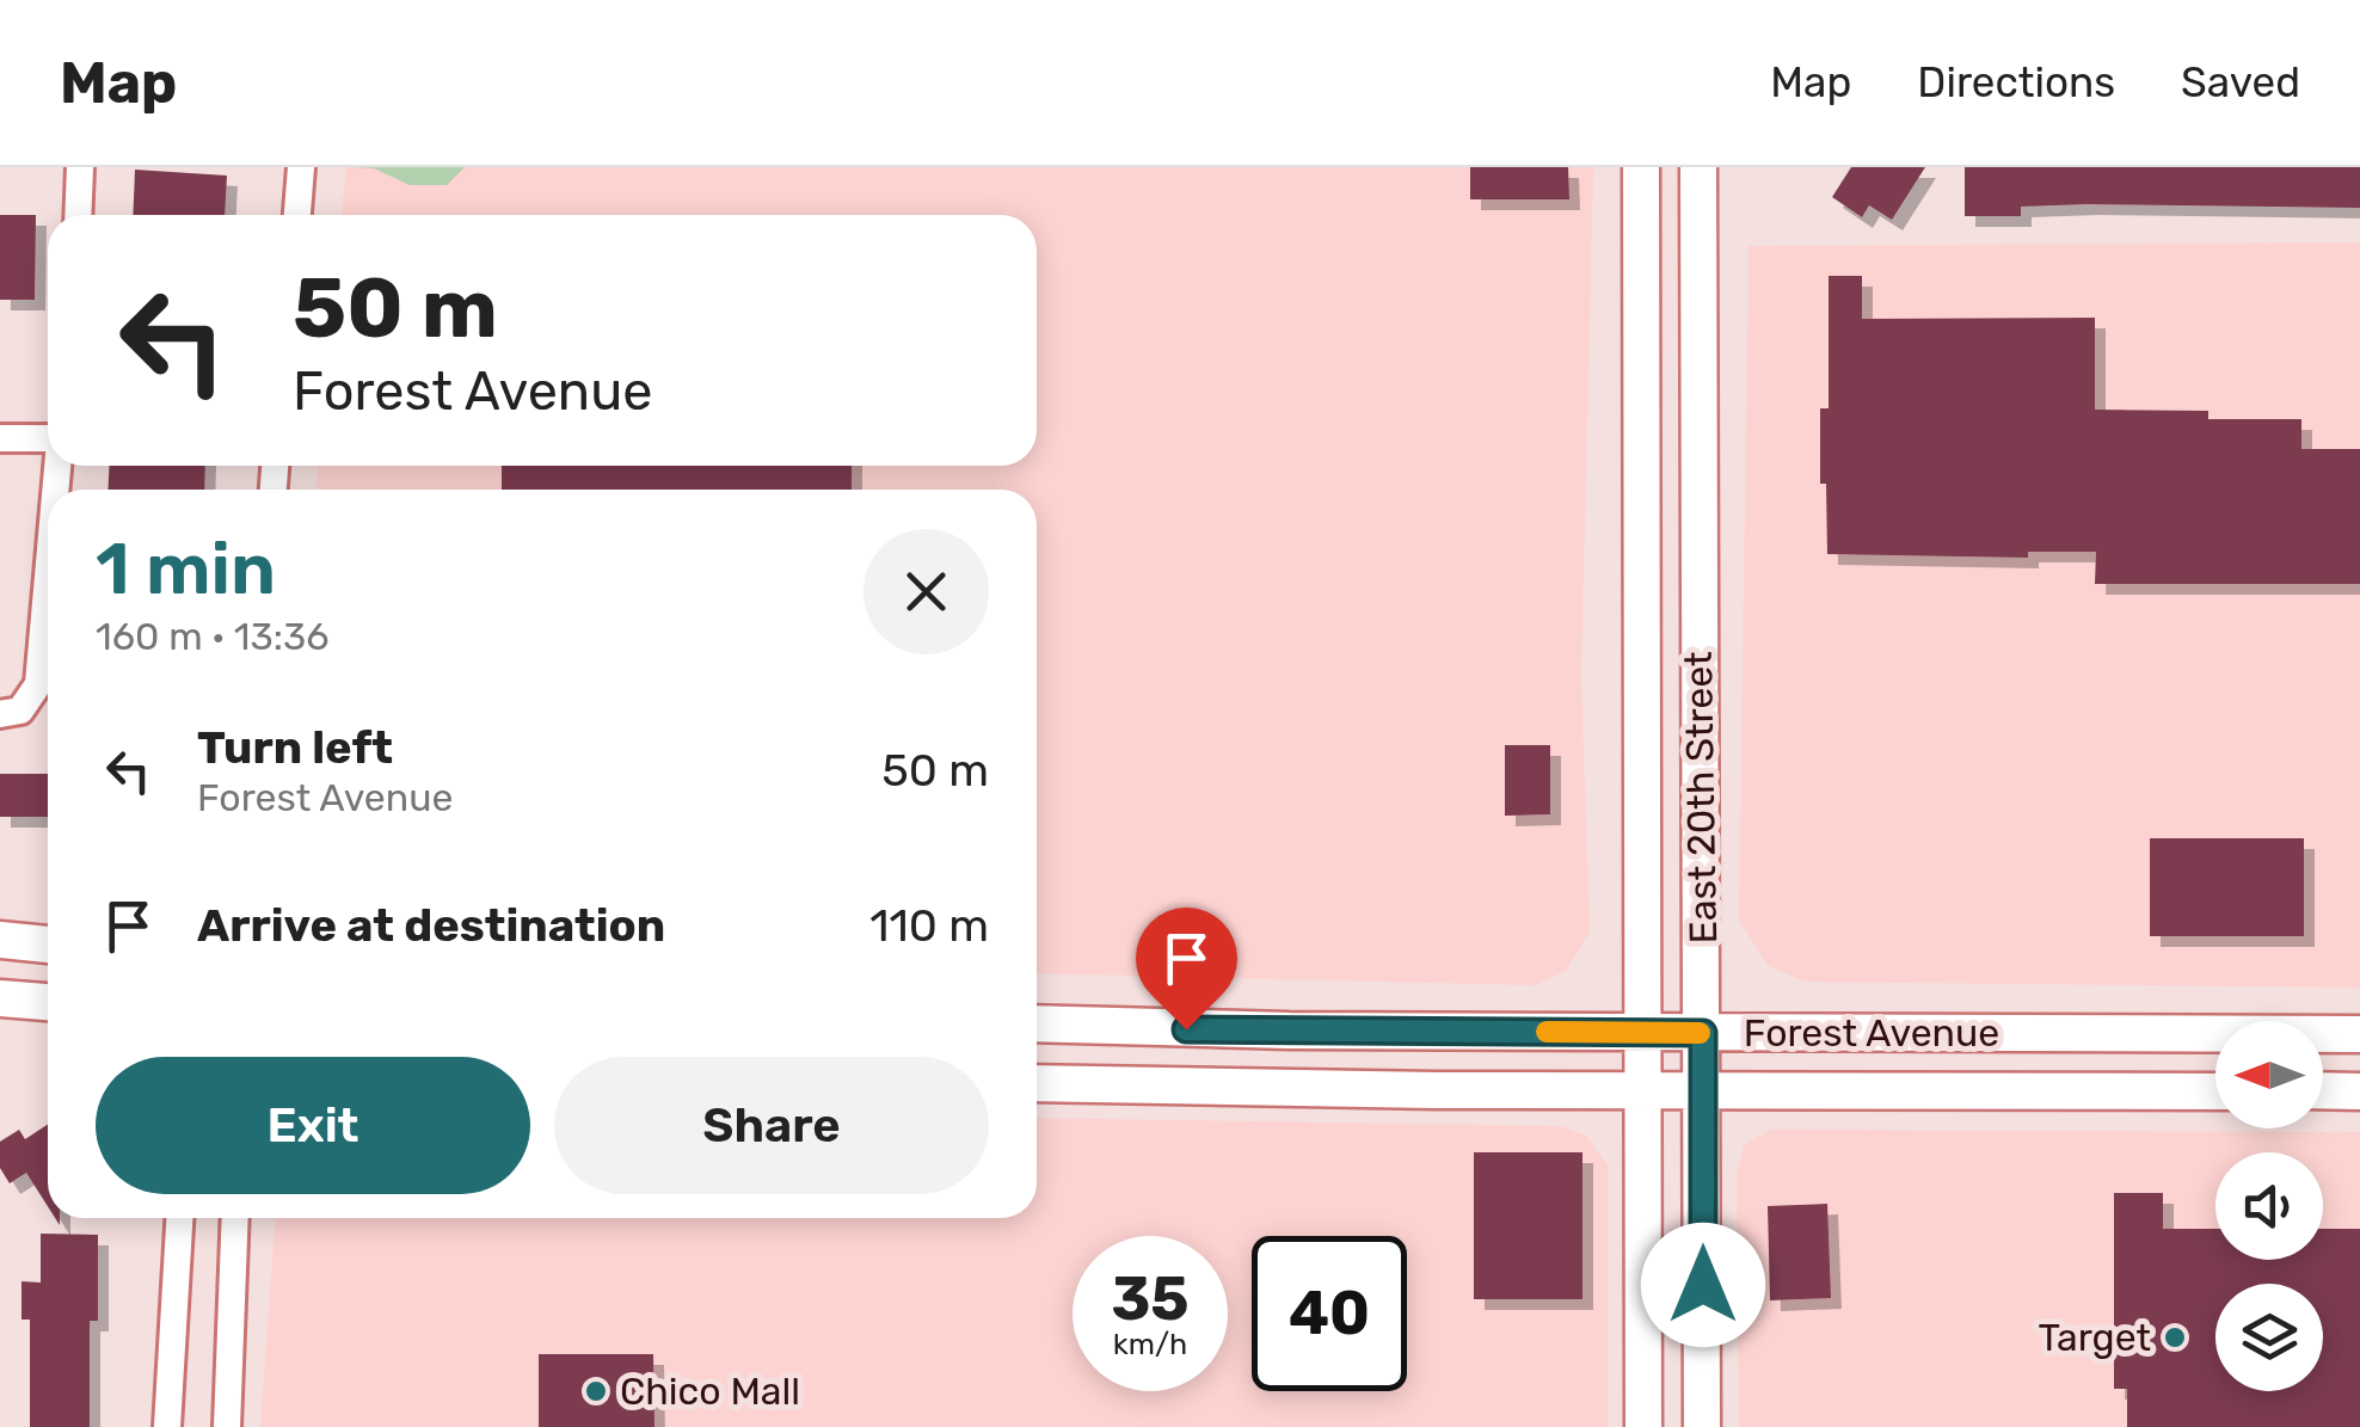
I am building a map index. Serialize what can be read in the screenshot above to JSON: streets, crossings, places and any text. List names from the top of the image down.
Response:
{
  "streets": {
    "street": ["East 20th Street", "Forest Avenue"]
  },
  "crossings": [
    ["East 20th Street", "Forest Avenue"]
  ],
  "places": ["Target", "Chico Mall"],
  "north": "left",
  "page": {
    "header": "Map",
    "nav": ["Map", "Directions", "Saved"],
    "turn": ["50 m", "Forest Avenue"],
    "heading": ["1 min", "160 m · 13:36"],
    "list": [
      {
        "name": "Turn left",
        "note": "Forest Avenue",
        "value": "50 m"
      },
      {
        "name": "Arrive at destination",
        "value": "110 m"
      }
    ],
    "buttons": ["Exit", "Share"],
    "speed": "35 km/h",
    "limit": "40"
  }
}
